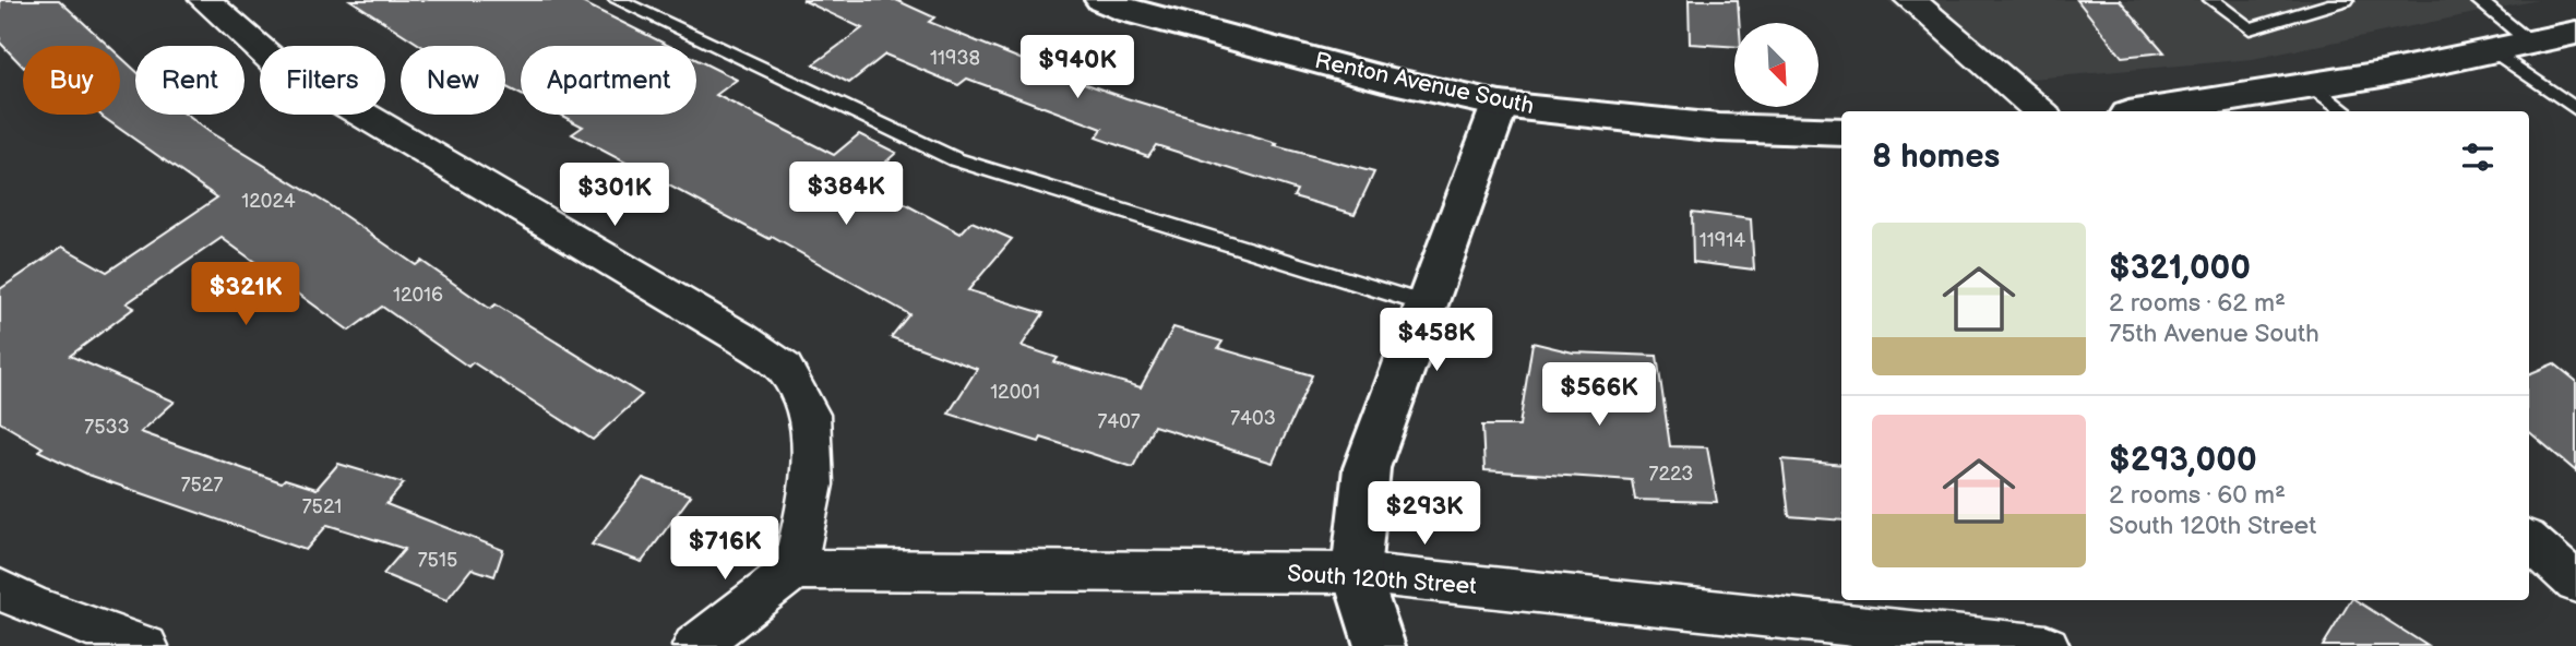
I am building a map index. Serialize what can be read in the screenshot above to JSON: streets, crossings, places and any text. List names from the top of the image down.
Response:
{
  "streets": {
    "main road": ["Renton Avenue South"],
    "street": ["South 120th Street"]
  },
  "house_numbers": [
    "11938",
    "12024",
    "11914",
    "12016",
    "12001",
    "7403",
    "7407",
    "7533",
    "7223",
    "7527",
    "7521",
    "7515"
  ],
  "north": "bottom right",
  "page": {
    "price": [
      "$940K",
      "$384K",
      "$301K",
      "$321K",
      "$458K",
      "$566K",
      "$293K",
      "$716K"
    ],
    "chip": [
      "Buy",
      "Rent",
      "Filters",
      "New",
      "Apartment"
    ],
    "heading": "8 homes",
    "list": [
      {
        "name": "$321,000",
        "note": "2 rooms · 62 m² · 75th Avenue South"
      },
      {
        "name": "$293,000",
        "note": "2 rooms · 60 m² · South 120th Street"
      }
    ]
  }
}
